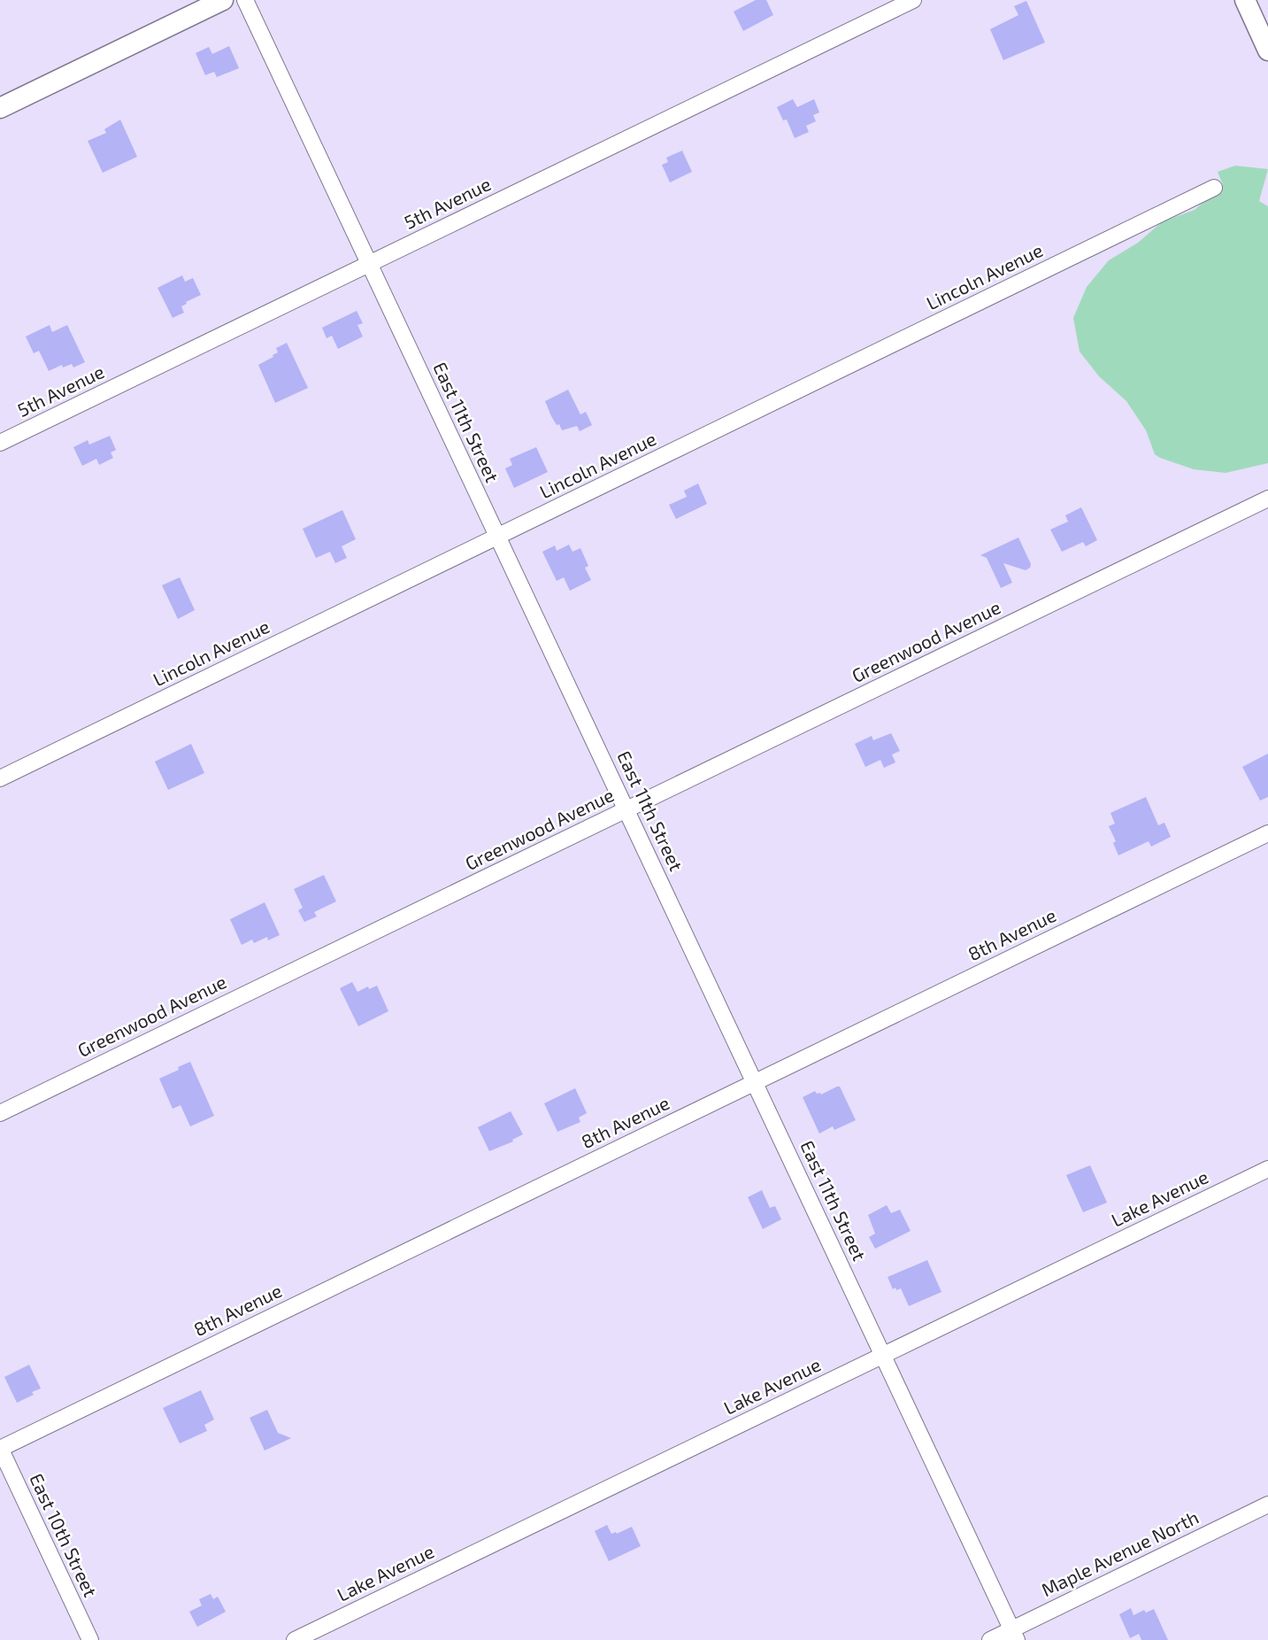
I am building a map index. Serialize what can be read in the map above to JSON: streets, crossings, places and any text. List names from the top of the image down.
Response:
{
  "streets": {
    "street": [
      "5th Avenue",
      "Lincoln Avenue",
      "East 11th Street",
      "Greenwood Avenue",
      "8th Avenue",
      "Lake Avenue",
      "East 10th Street",
      "Maple Avenue North"
    ]
  },
  "crossings": [
    ["5th Avenue", "East 11th Street"],
    ["Lincoln Avenue", "East 11th Street"],
    ["East 11th Street", "Greenwood Avenue"],
    ["East 11th Street", "8th Avenue"],
    ["East 11th Street", "Lake Avenue"],
    ["East 11th Street", "Maple Avenue North"],
    ["8th Avenue", "East 10th Street"]
  ]
}
